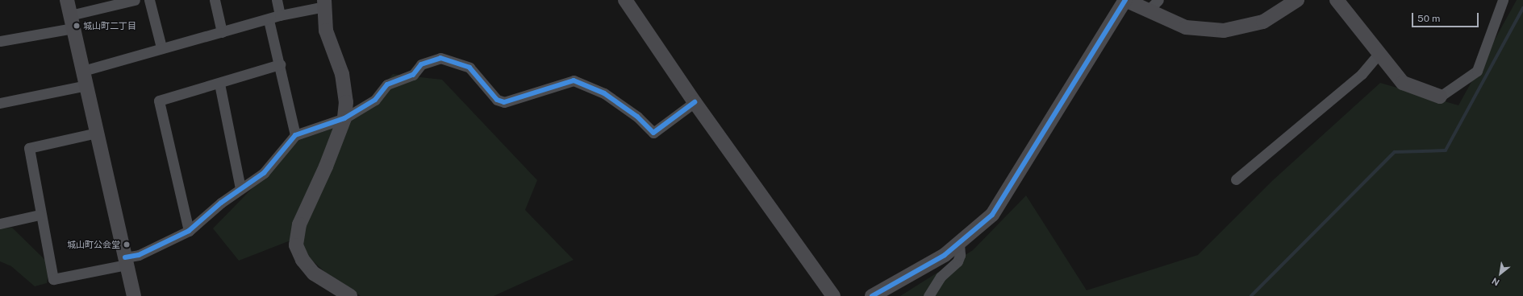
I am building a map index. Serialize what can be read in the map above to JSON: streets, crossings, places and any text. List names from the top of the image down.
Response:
{
  "places": ["城山町二丁目", "城山町公会堂"],
  "scale_bar": "50 m",
  "north": "bottom left"
}
